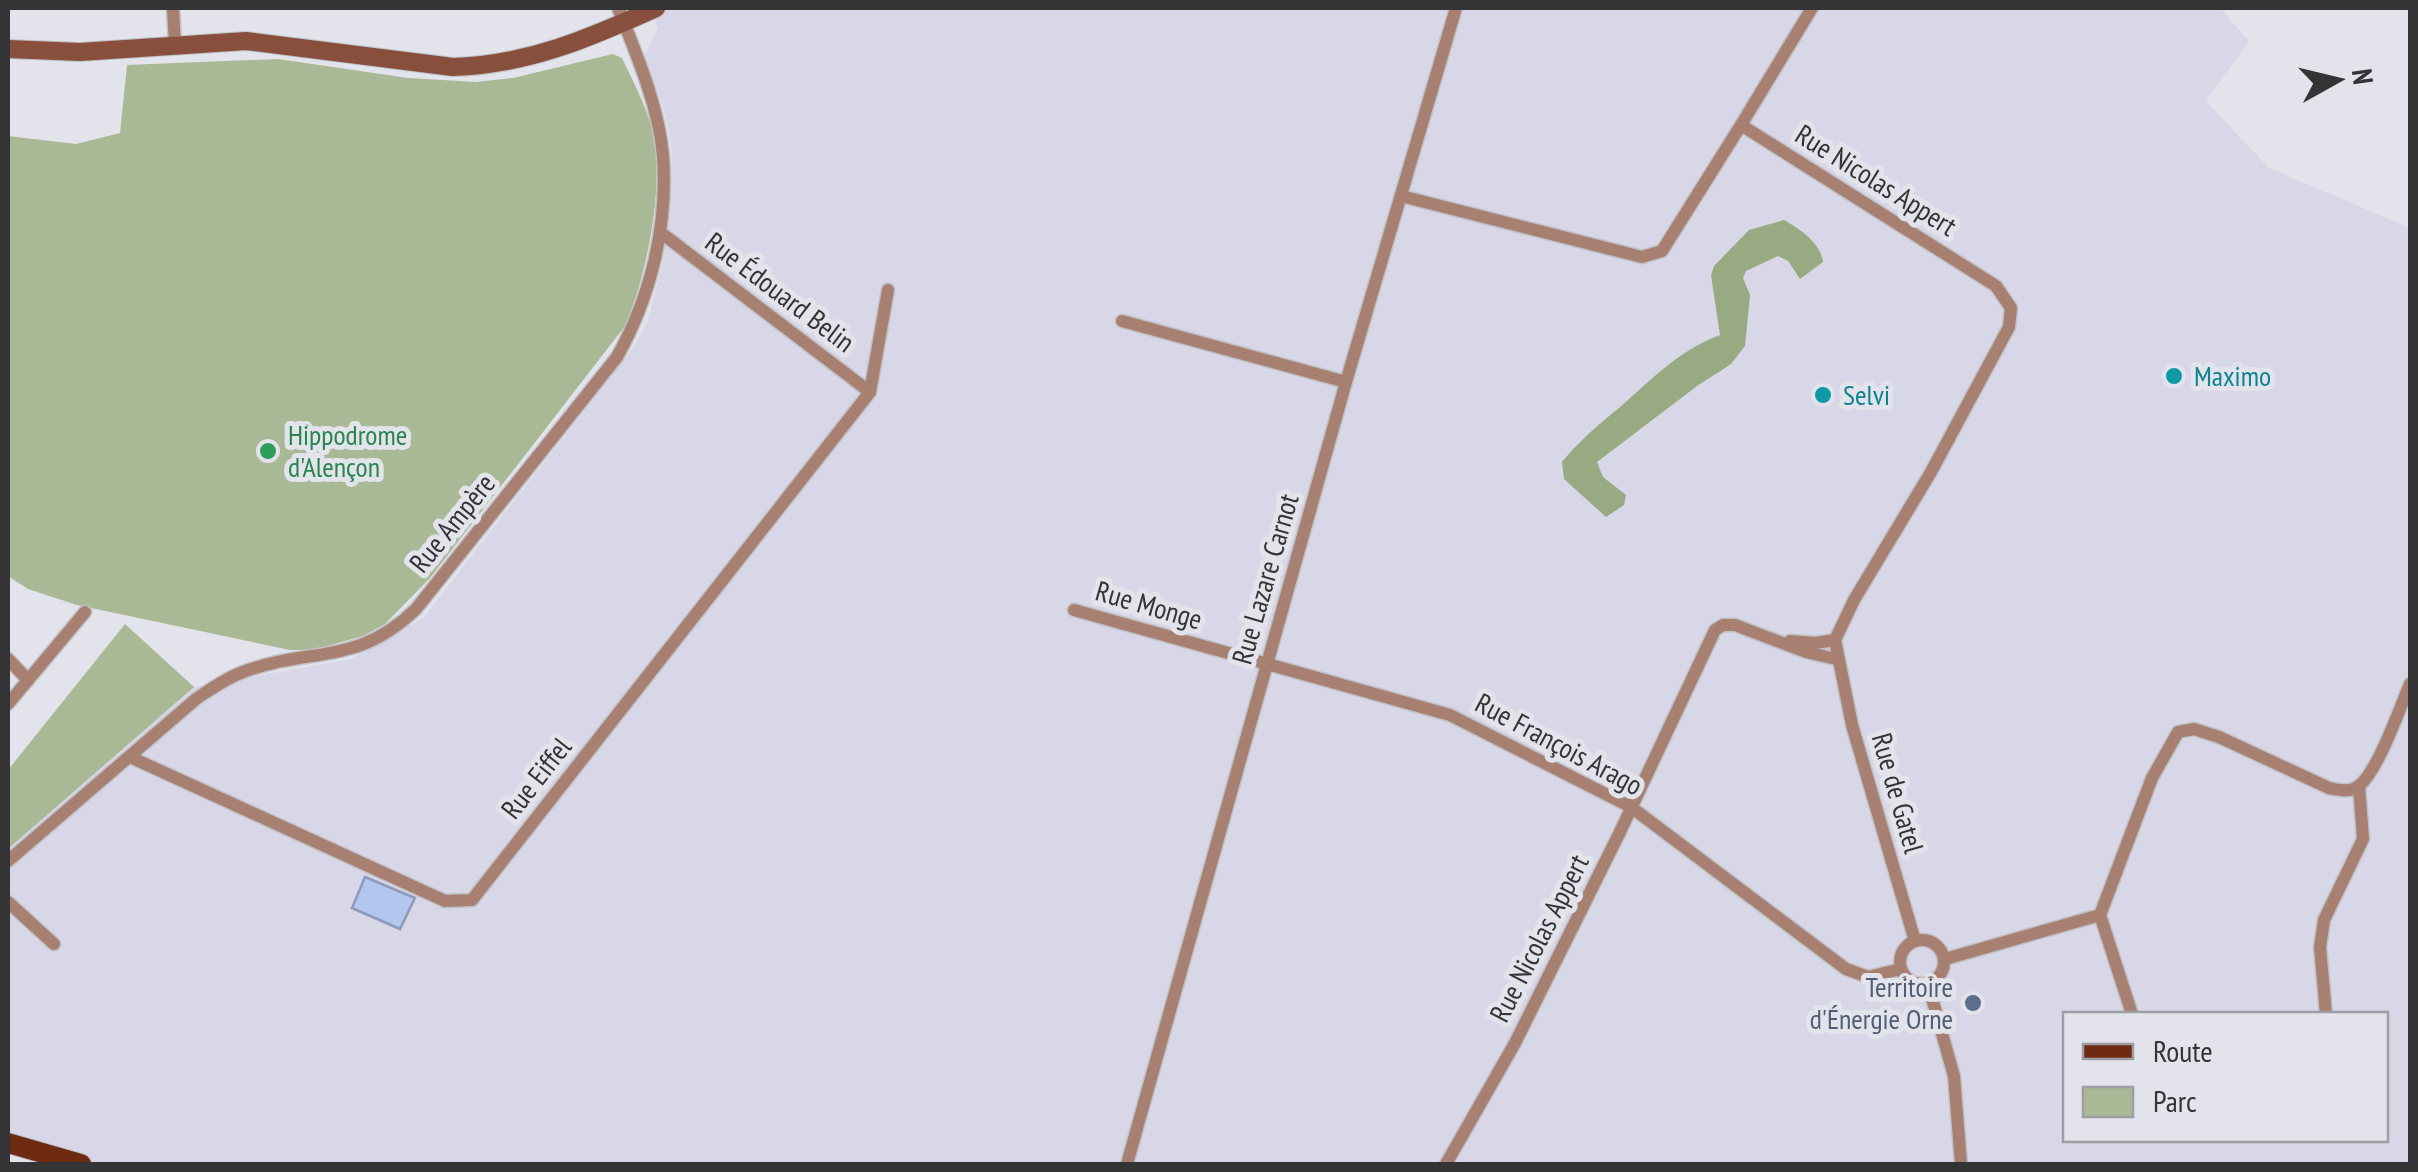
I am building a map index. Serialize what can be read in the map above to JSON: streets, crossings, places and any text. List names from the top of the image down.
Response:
{
  "streets": {
    "street": [
      "Rue Nicolas Appert",
      "Rue Édouard Belin",
      "Rue Ampère",
      "Rue Lazare Carnot",
      "Rue Monge",
      "Rue François Arago",
      "Rue Eiffel",
      "Rue de Gatel"
    ]
  },
  "crossings": [
    ["Rue Nicolas Appert", "Rue François Arago"],
    ["Rue Nicolas Appert", "Rue de Gatel"],
    ["Rue Édouard Belin", "Rue Ampère"],
    ["Rue Édouard Belin", "Rue Eiffel"],
    ["Rue Ampère", "Rue Eiffel"],
    ["Rue Lazare Carnot", "Rue Monge"],
    ["Rue Lazare Carnot", "Rue François Arago"],
    ["Rue Monge", "Rue François Arago"],
    ["Rue François Arago", "Rue de Gatel"]
  ],
  "places": [
    "Maximo",
    "Selvi",
    "Hippodrome d'Alençon",
    "Territoire d'Énergie Orne"
  ],
  "legend": ["Route", "Parc"],
  "north": "right"
}
